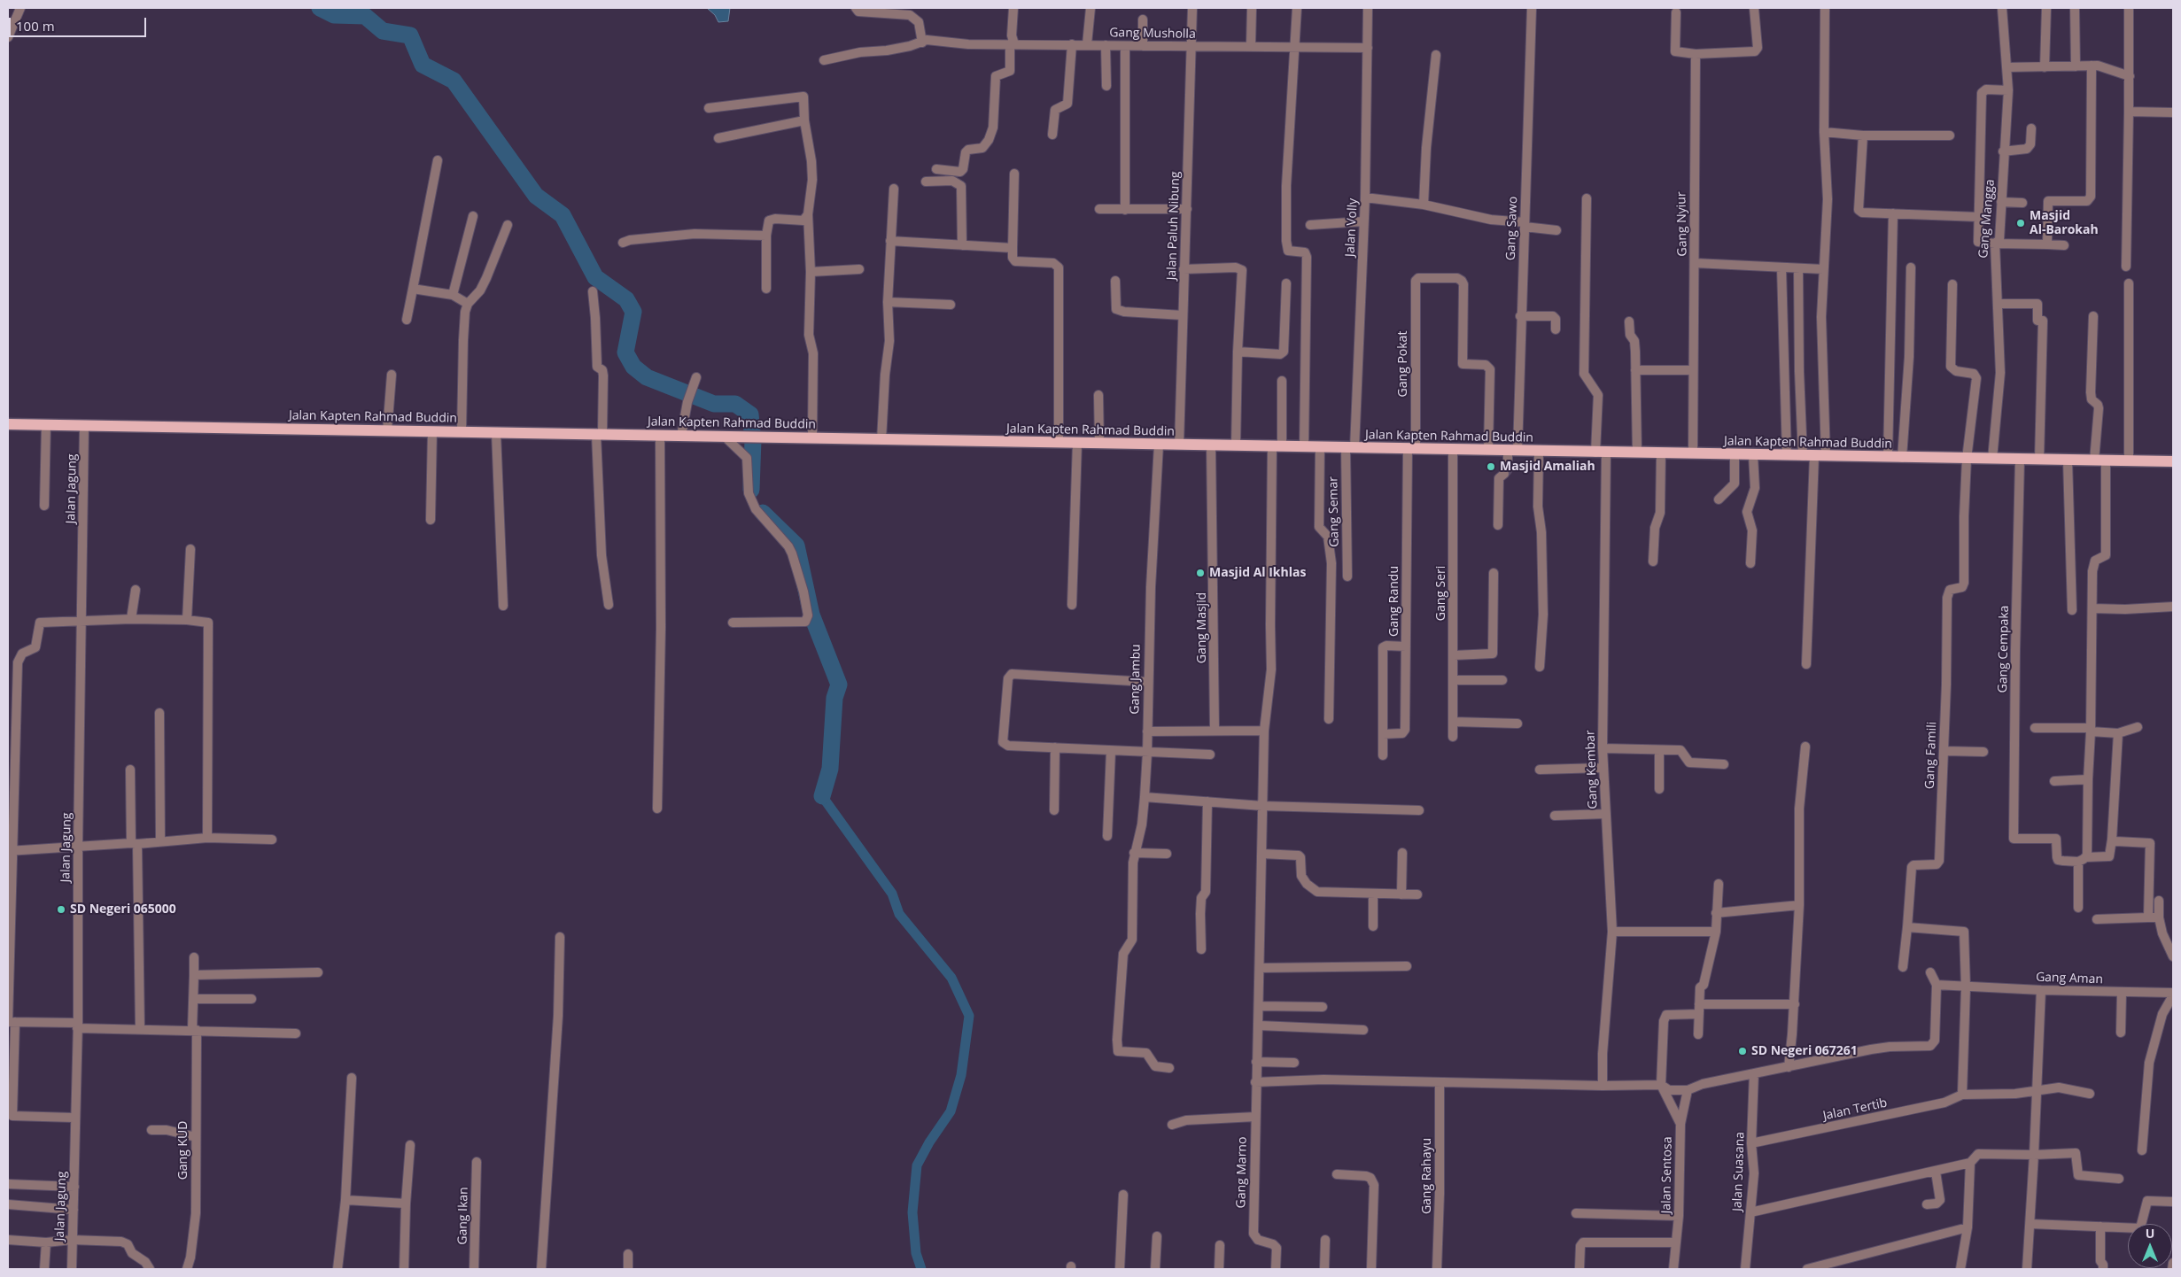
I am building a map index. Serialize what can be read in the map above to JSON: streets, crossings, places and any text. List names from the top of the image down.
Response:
{
  "streets": {
    "main road": ["Jalan Kapten Rahmad Buddin"],
    "street": [
      "Gang Musholla",
      "Gang Mangga",
      "Gang Nyiur",
      "Jalan Paluh Nibung",
      "Jalan Volly",
      "Gang Sawo",
      "Gang Pokat",
      "Jalan Jagung",
      "Gang Semar",
      "Gang Seri",
      "Gang Randu",
      "Gang Masjid",
      "Gang Cempaka",
      "Gang Jambu",
      "Gang Famili",
      "Gang Kembar",
      "Gang Aman",
      "Jalan Tertib",
      "Gang KUD",
      "Jalan Suasana",
      "Gang Marno",
      "Jalan Sentosa",
      "Gang Rahayu",
      "Gang Ikan"
    ]
  },
  "crossings": [
    ["Gang Musholla", "Jalan Paluh Nibung"],
    ["Gang Musholla", "Jalan Volly"],
    ["Gang Mangga", "Jalan Kapten Rahmad Buddin"],
    ["Gang Nyiur", "Jalan Kapten Rahmad Buddin"],
    ["Jalan Paluh Nibung", "Jalan Kapten Rahmad Buddin"],
    ["Jalan Volly", "Jalan Kapten Rahmad Buddin"],
    ["Jalan Volly", "Gang Semar"],
    ["Gang Sawo", "Jalan Kapten Rahmad Buddin"],
    ["Gang Pokat", "Jalan Kapten Rahmad Buddin"],
    ["Gang Pokat", "Gang Randu"],
    ["Jalan Kapten Rahmad Buddin", "Jalan Jagung"],
    ["Jalan Kapten Rahmad Buddin", "Gang Semar"],
    ["Jalan Kapten Rahmad Buddin", "Gang Seri"],
    ["Jalan Kapten Rahmad Buddin", "Gang Randu"],
    ["Jalan Kapten Rahmad Buddin", "Gang Masjid"],
    ["Jalan Kapten Rahmad Buddin", "Gang Cempaka"],
    ["Jalan Kapten Rahmad Buddin", "Gang Jambu"],
    ["Jalan Kapten Rahmad Buddin", "Gang Famili"],
    ["Jalan Kapten Rahmad Buddin", "Gang Kembar"],
    ["Jalan Kapten Rahmad Buddin", "Gang Marno"],
    ["Jalan Tertib", "Jalan Suasana"]
  ],
  "places": [
    "Masjid Al-Barokah",
    "Masjid Amaliah",
    "Masjid Al Ikhlas",
    "SD Negeri 065000",
    "SD Negeri 067261"
  ],
  "scale_bar": "100 m",
  "north": "top"
}
